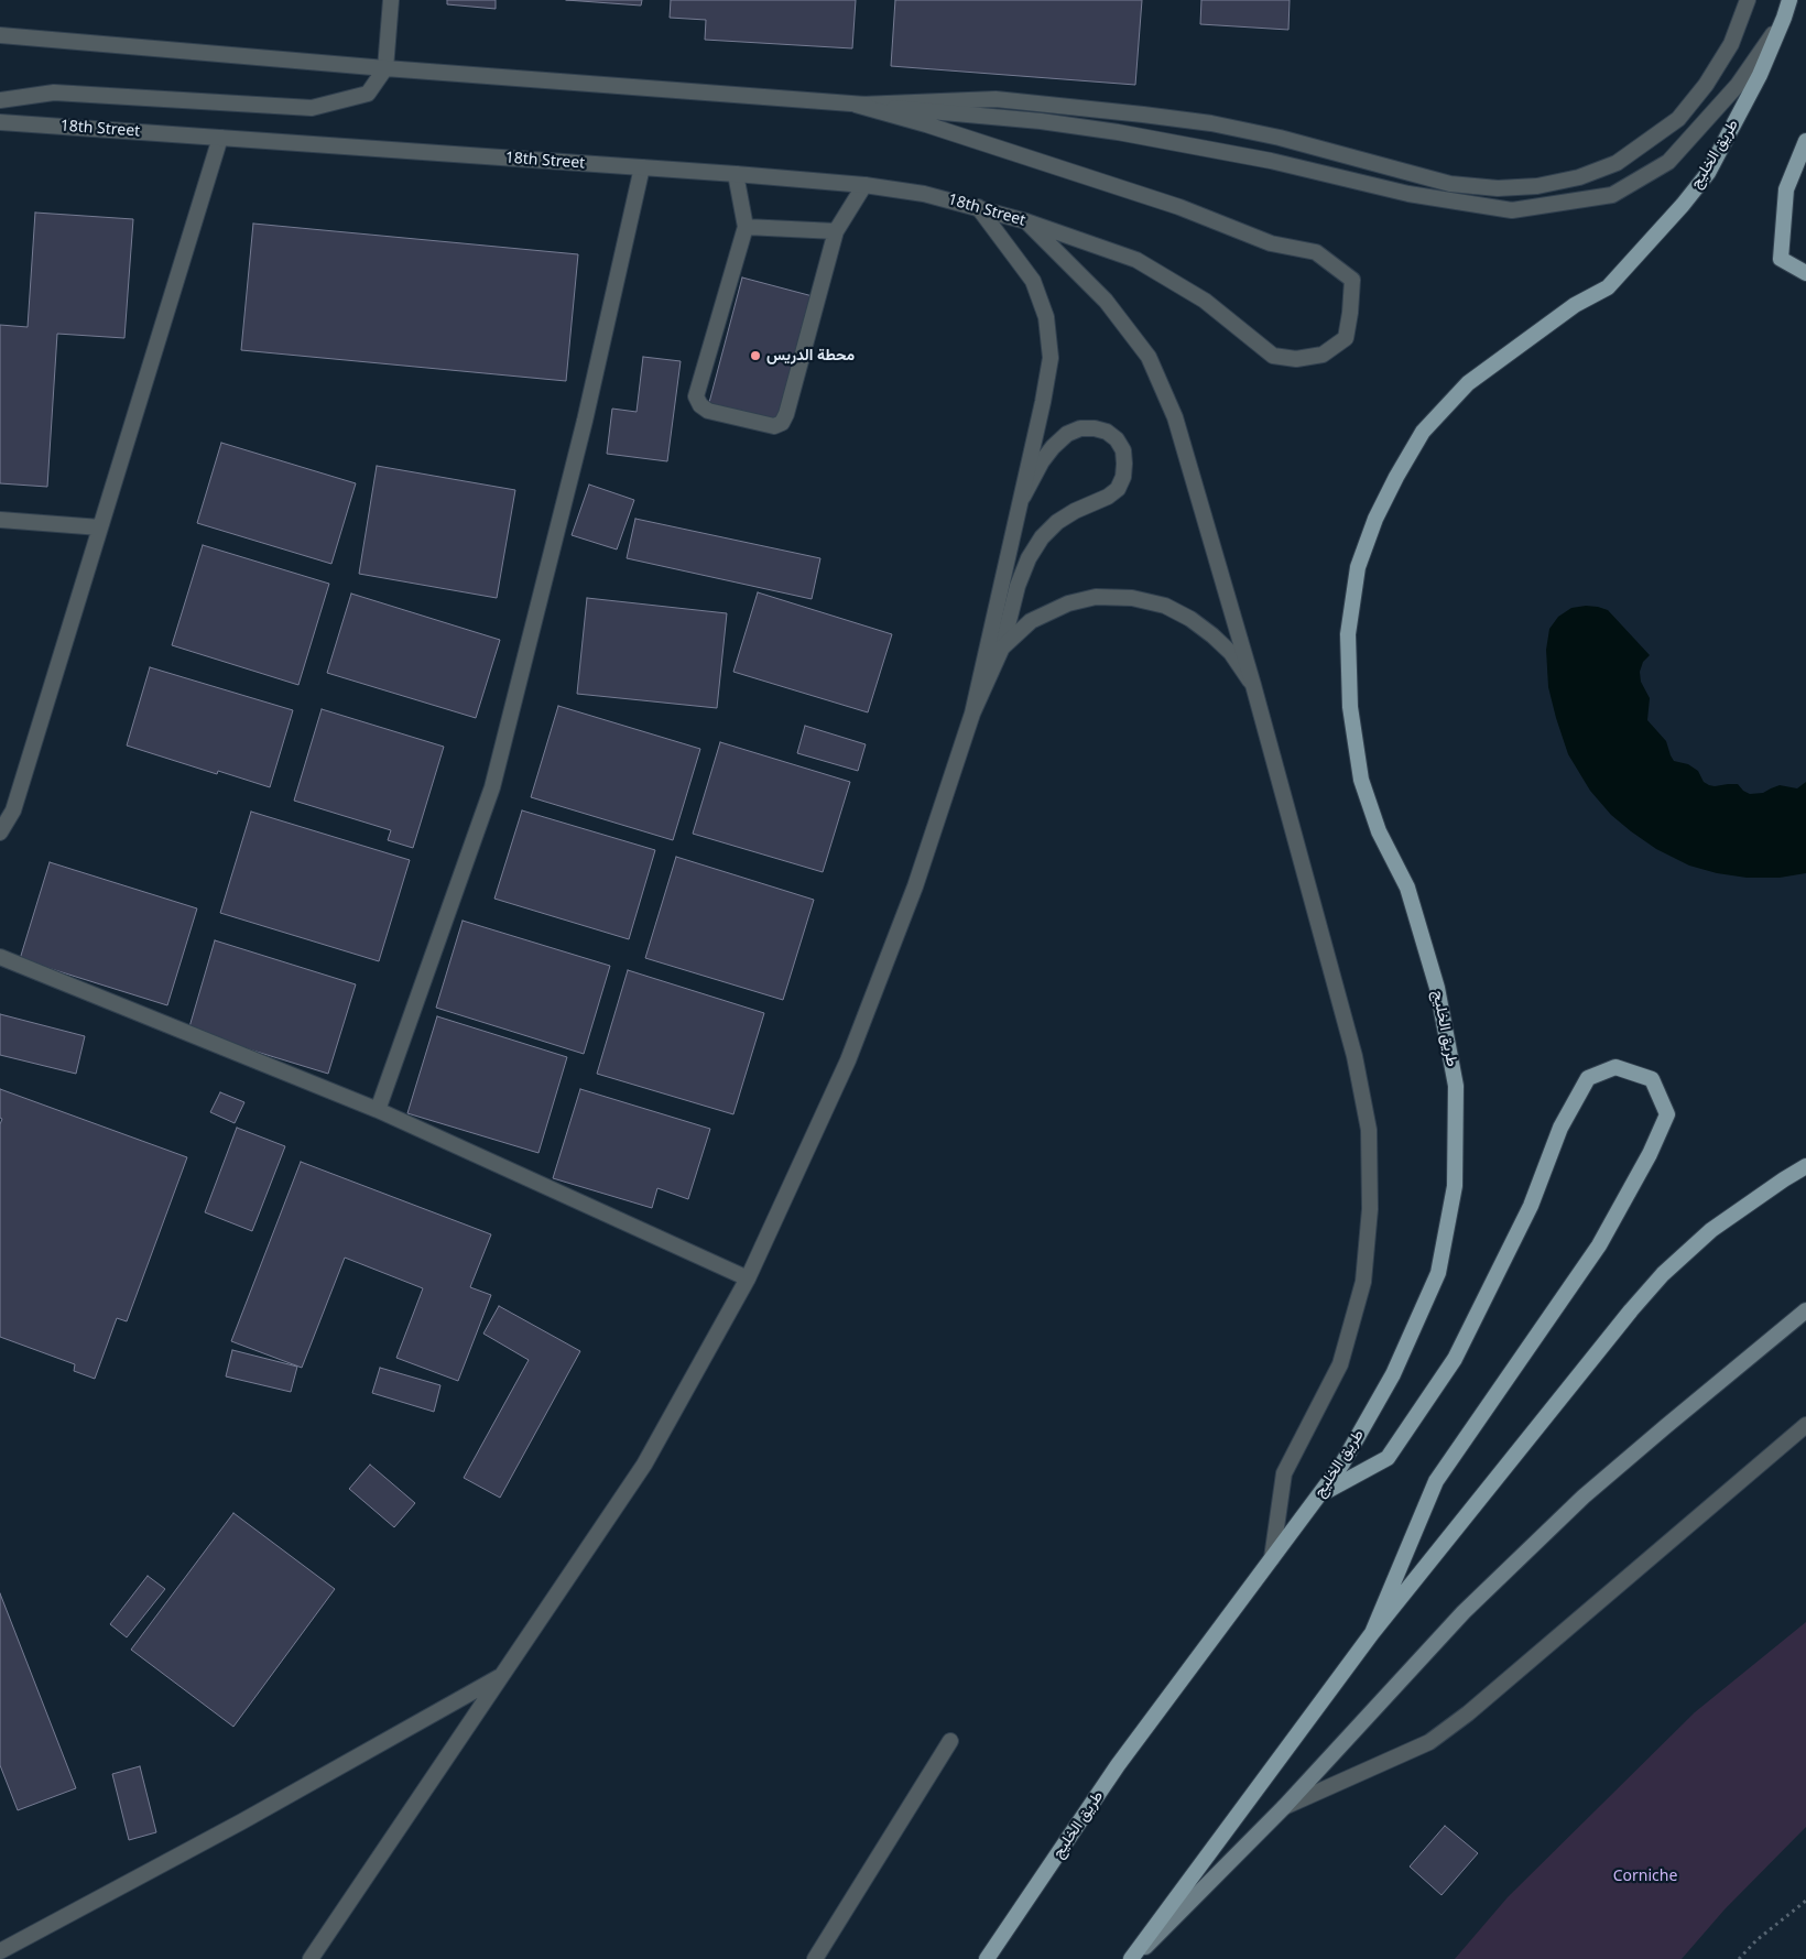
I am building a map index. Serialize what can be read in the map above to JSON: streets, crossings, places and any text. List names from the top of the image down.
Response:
{
  "streets": {
    "main road": ["طريق الخليج"],
    "street": ["18th Street"]
  },
  "parks": ["Corniche"],
  "places": ["محطة الدريس"]
}
